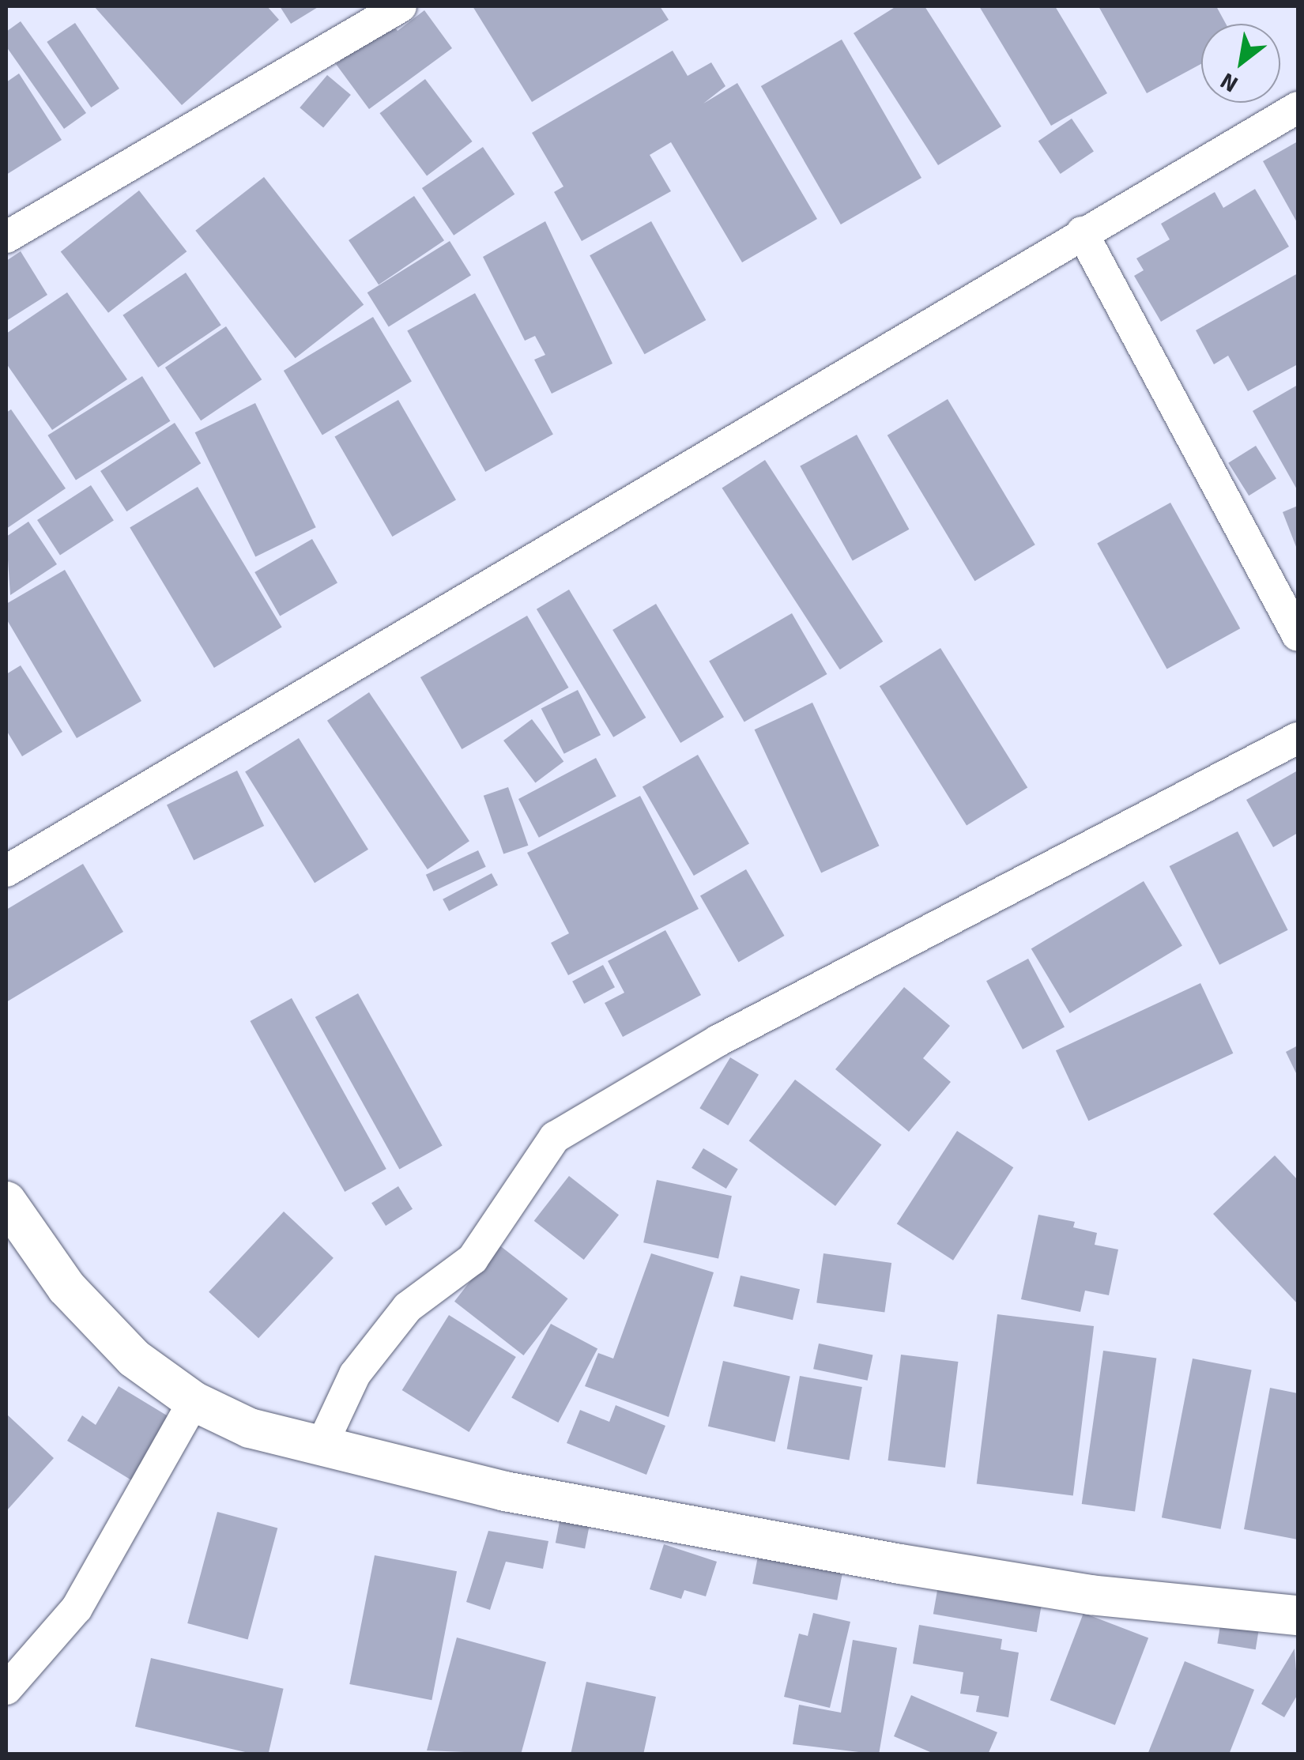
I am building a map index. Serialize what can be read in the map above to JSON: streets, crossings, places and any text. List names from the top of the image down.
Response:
{
  "north": "bottom left"
}
